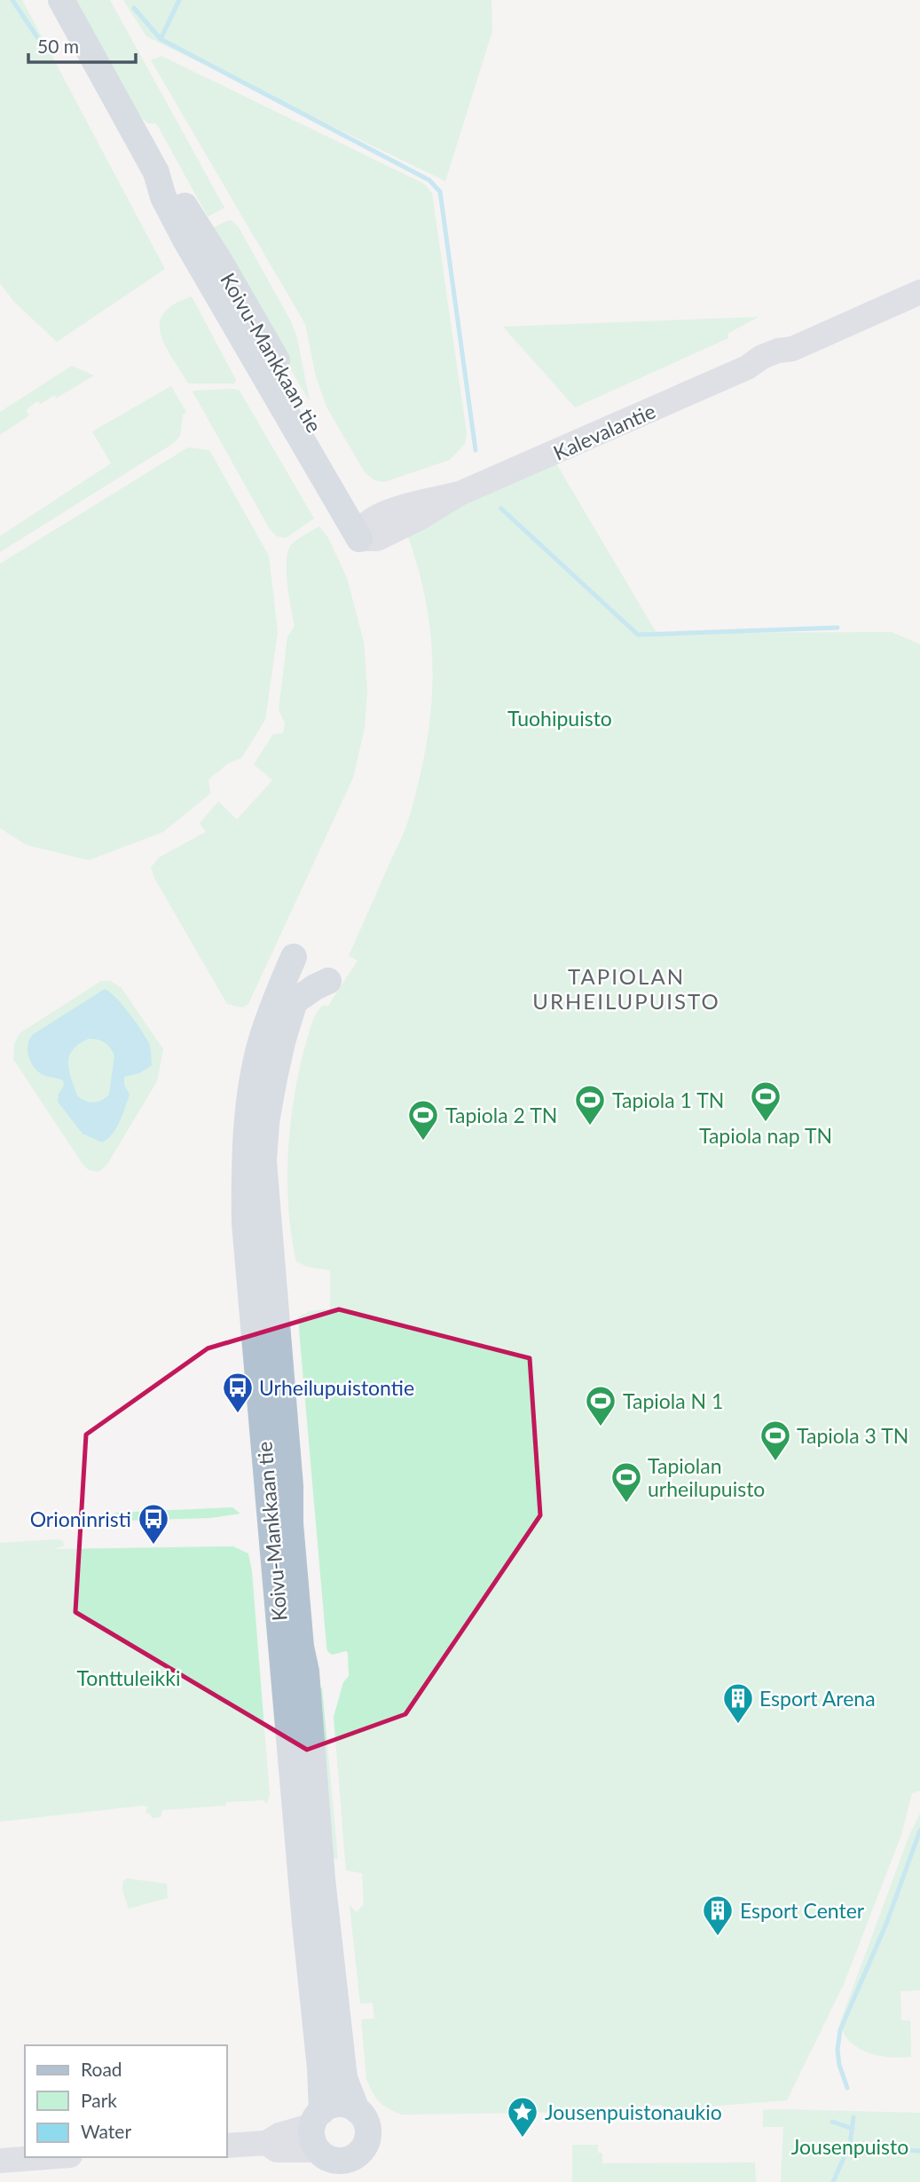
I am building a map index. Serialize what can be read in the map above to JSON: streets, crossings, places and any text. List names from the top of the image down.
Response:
{
  "streets": {
    "main road": ["Koivu-Mankkaan tie", "Kalevalantie"]
  },
  "crossings": [
    ["Koivu-Mankkaan tie", "Kalevalantie"]
  ],
  "districts": ["TAPIOLAN URHEILUPUISTO"],
  "parks": ["Tuohipuisto", "Tonttuleikki", "Jousenpuisto"],
  "places": {
    "sports": [
      "Tapiola nap TN",
      "Tapiola 1 TN",
      "Tapiola 2 TN",
      "Tapiola N 1",
      "Tapiola 3 TN",
      "Tapiolan urheilupuisto"
    ],
    "bus stop": ["Urheilupuistontie", "Orioninristi"],
    "building": ["Esport Arena", "Esport Center"],
    "place": ["Jousenpuistonaukio"]
  },
  "legend": ["Road", "Park", "Water"],
  "scale_bar": "50 m"
}
